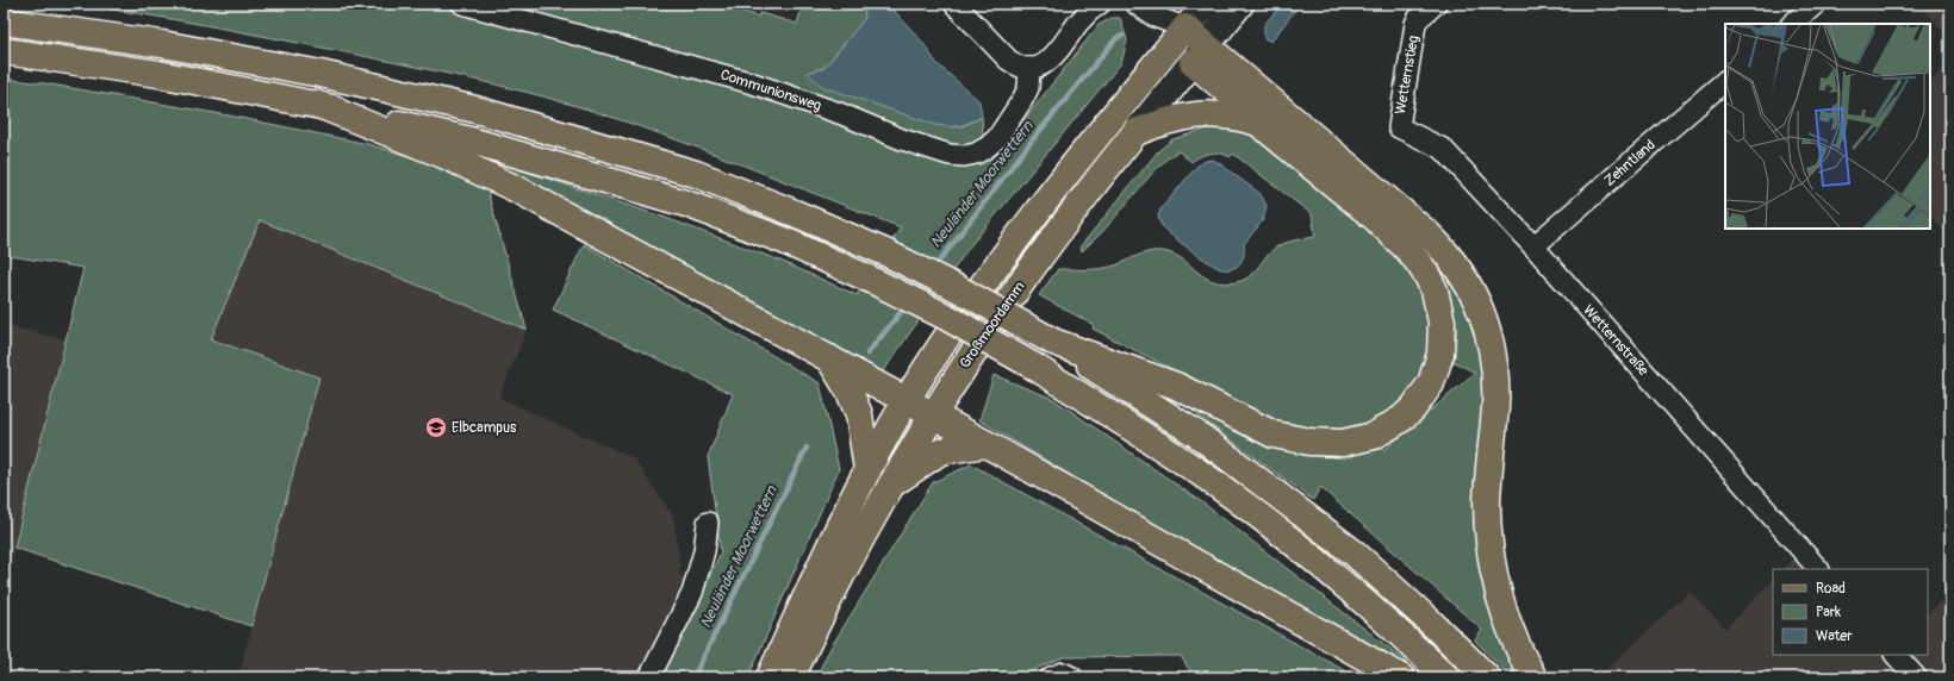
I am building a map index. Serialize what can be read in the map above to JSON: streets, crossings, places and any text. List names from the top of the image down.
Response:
{
  "streets": {
    "main road": ["Großmoordamm"],
    "street": [
      "Wetternstieg",
      "Communionsweg",
      "Zehntland",
      "Wetternstraße"
    ]
  },
  "crossings": [
    ["Wetternstieg", "Wetternstraße"],
    ["Zehntland", "Wetternstraße"]
  ],
  "water": ["Neuländer Moorwettern"],
  "places": {
    "school or university": ["Elbcampus"]
  },
  "legend": ["Road", "Park", "Water"]
}
